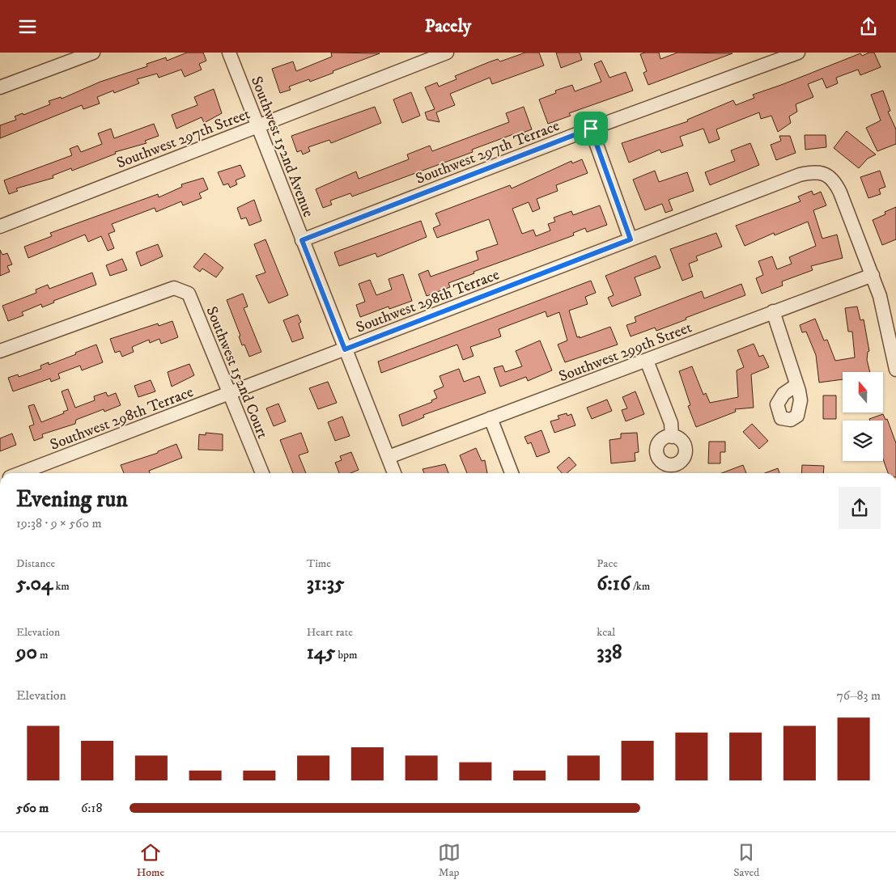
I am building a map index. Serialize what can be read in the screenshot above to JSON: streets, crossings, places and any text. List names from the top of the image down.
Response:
{
  "streets": {
    "street": [
      "Southwest 297th Street",
      "Southwest 152nd Avenue",
      "Southwest 297th Terrace",
      "Southwest 298th Terrace",
      "Southwest 299th Street",
      "Southwest 152nd Court"
    ]
  },
  "crossings": [
    ["Southwest 297th Street", "Southwest 152nd Avenue"],
    ["Southwest 152nd Avenue", "Southwest 297th Terrace"],
    ["Southwest 152nd Avenue", "Southwest 298th Terrace"],
    ["Southwest 152nd Avenue", "Southwest 299th Street"],
    ["Southwest 298th Terrace", "Southwest 299th Street"],
    ["Southwest 298th Terrace", "Southwest 152nd Court"]
  ],
  "north": "top",
  "page": {
    "header": "Pacely",
    "heading": ["Evening run", "19:38 · 9 × 560 m"],
    "stats": [
      ["Distance", "5.04 km"],
      ["Time", "31:35"],
      ["Pace", "6:16 /km"],
      ["Elevation", "90 m"],
      ["Heart rate", "145 bpm"],
      ["kcal", "338"]
    ],
    "chart": ["Elevation", "76–83 m"],
    "list": [
      {
        "name": "560 m",
        "note": "6:18"
      }
    ],
    "tabs": ["Home", "Map", "Saved"]
  }
}
